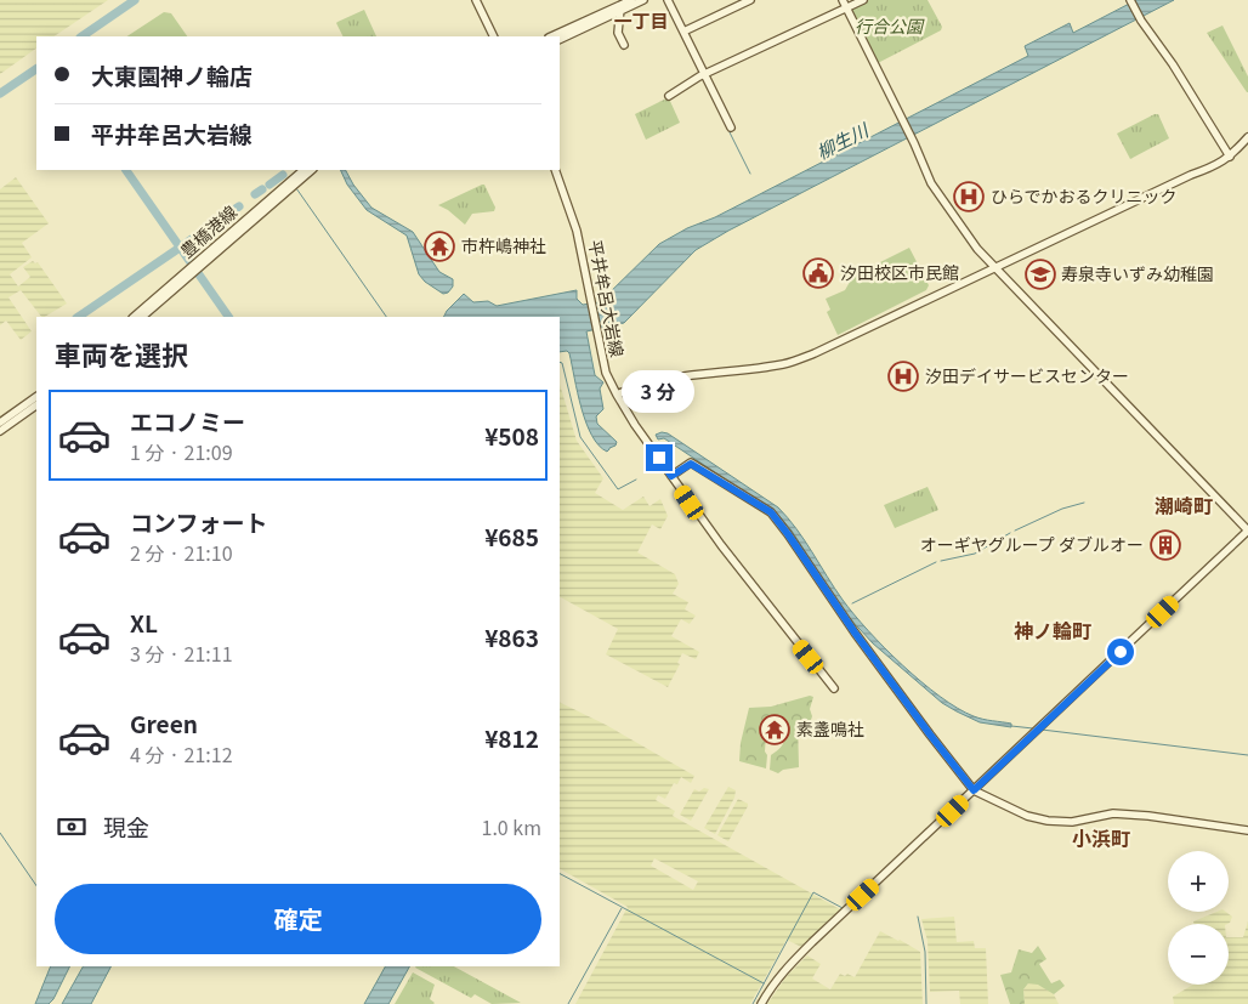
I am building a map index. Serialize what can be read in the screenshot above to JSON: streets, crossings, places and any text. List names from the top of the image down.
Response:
{
  "streets": {
    "main road": ["豊橋港線", "平井牟呂大岩線"]
  },
  "districts": [
    "一丁目",
    "潮崎町",
    "神ノ輪町",
    "小浜町"
  ],
  "water": ["柳生川"],
  "parks": ["行合公園"],
  "places": {
    "hospital": ["ひらでかおるクリニック", "汐田デイサービスセンター"],
    "temple": ["市杵嶋神社", "素盞鳴社"],
    "public building": ["汐田校区市民館"],
    "school or university": ["寿泉寺いずみ幼稚園"],
    "building": ["オーギヤグループ ダブルオー"]
  },
  "page": {
    "banner": ["大東園神ノ輪店", "平井牟呂大岩線"],
    "heading": "車両を選択",
    "bubble": "3 分",
    "list": [
      {
        "name": "エコノミー",
        "note": "1 分 · 21:09",
        "value": "¥508"
      },
      {
        "name": "コンフォート",
        "note": "2 分 · 21:10",
        "value": "¥685"
      },
      {
        "name": "XL",
        "note": "3 分 · 21:11",
        "value": "¥863"
      },
      {
        "name": "Green",
        "note": "4 分 · 21:12",
        "value": "¥812"
      }
    ],
    "pay": ["現金", "1.0 km"],
    "map_buttons": ["+", "−"],
    "buttons": "確定"
  }
}
